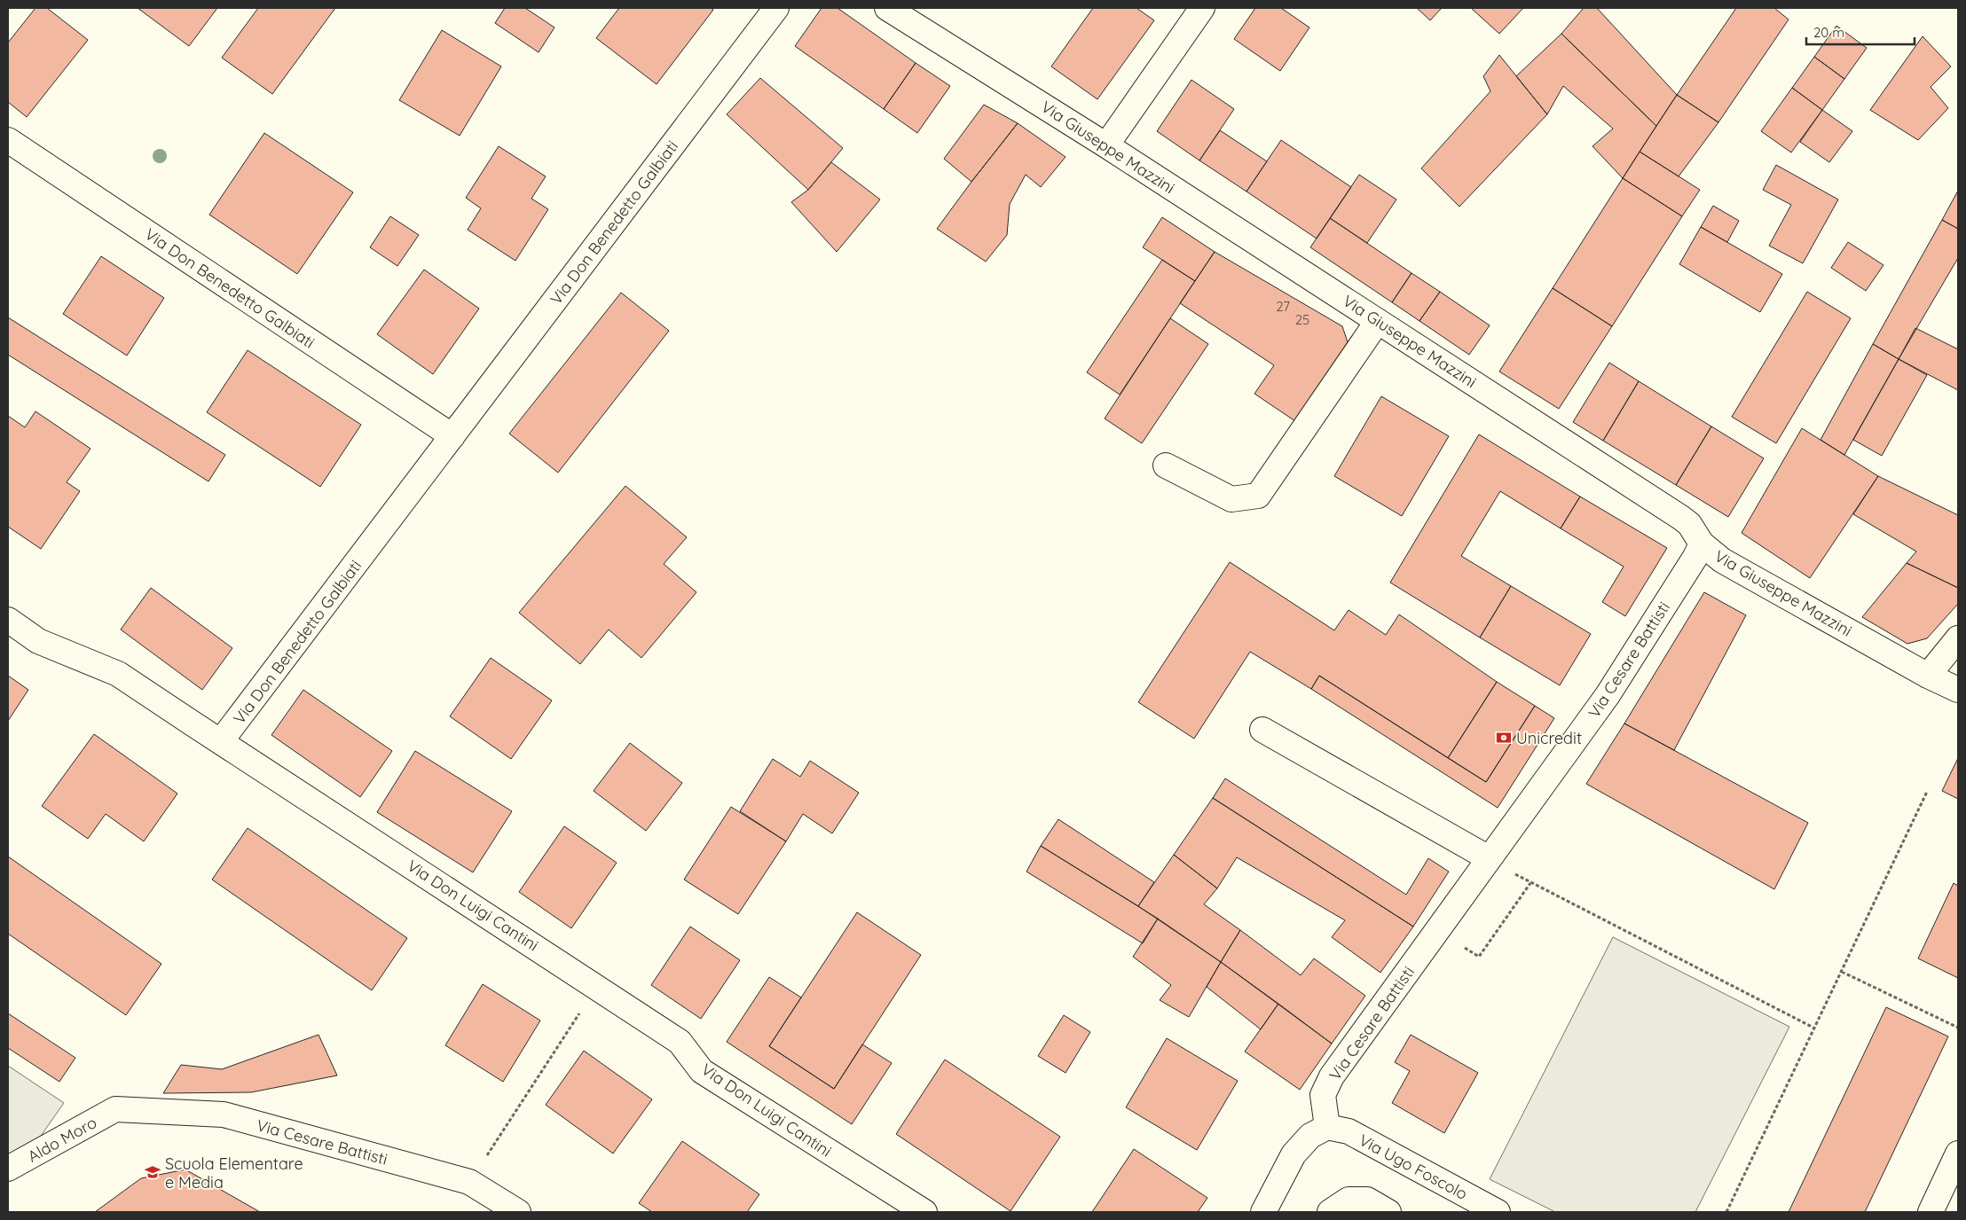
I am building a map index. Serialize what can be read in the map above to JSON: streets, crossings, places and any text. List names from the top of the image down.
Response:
{
  "streets": {
    "street": [
      "Via Giuseppe Mazzini",
      "Via Don Benedetto Galbiati",
      "Via Cesare Battisti",
      "Via Don Luigi Cantini",
      "Aldo Moro",
      "Via Ugo Foscolo"
    ]
  },
  "crossings": [
    ["Via Giuseppe Mazzini", "Via Cesare Battisti"],
    ["Via Don Benedetto Galbiati", "Via Don Luigi Cantini"],
    ["Via Cesare Battisti", "Aldo Moro"],
    ["Via Cesare Battisti", "Via Ugo Foscolo"]
  ],
  "places": {
    "bank": ["Unicredit"],
    "school or university": ["Scuola Elementare e Media"]
  },
  "house_numbers": ["27", "25"],
  "scale_bar": "20 m"
}
